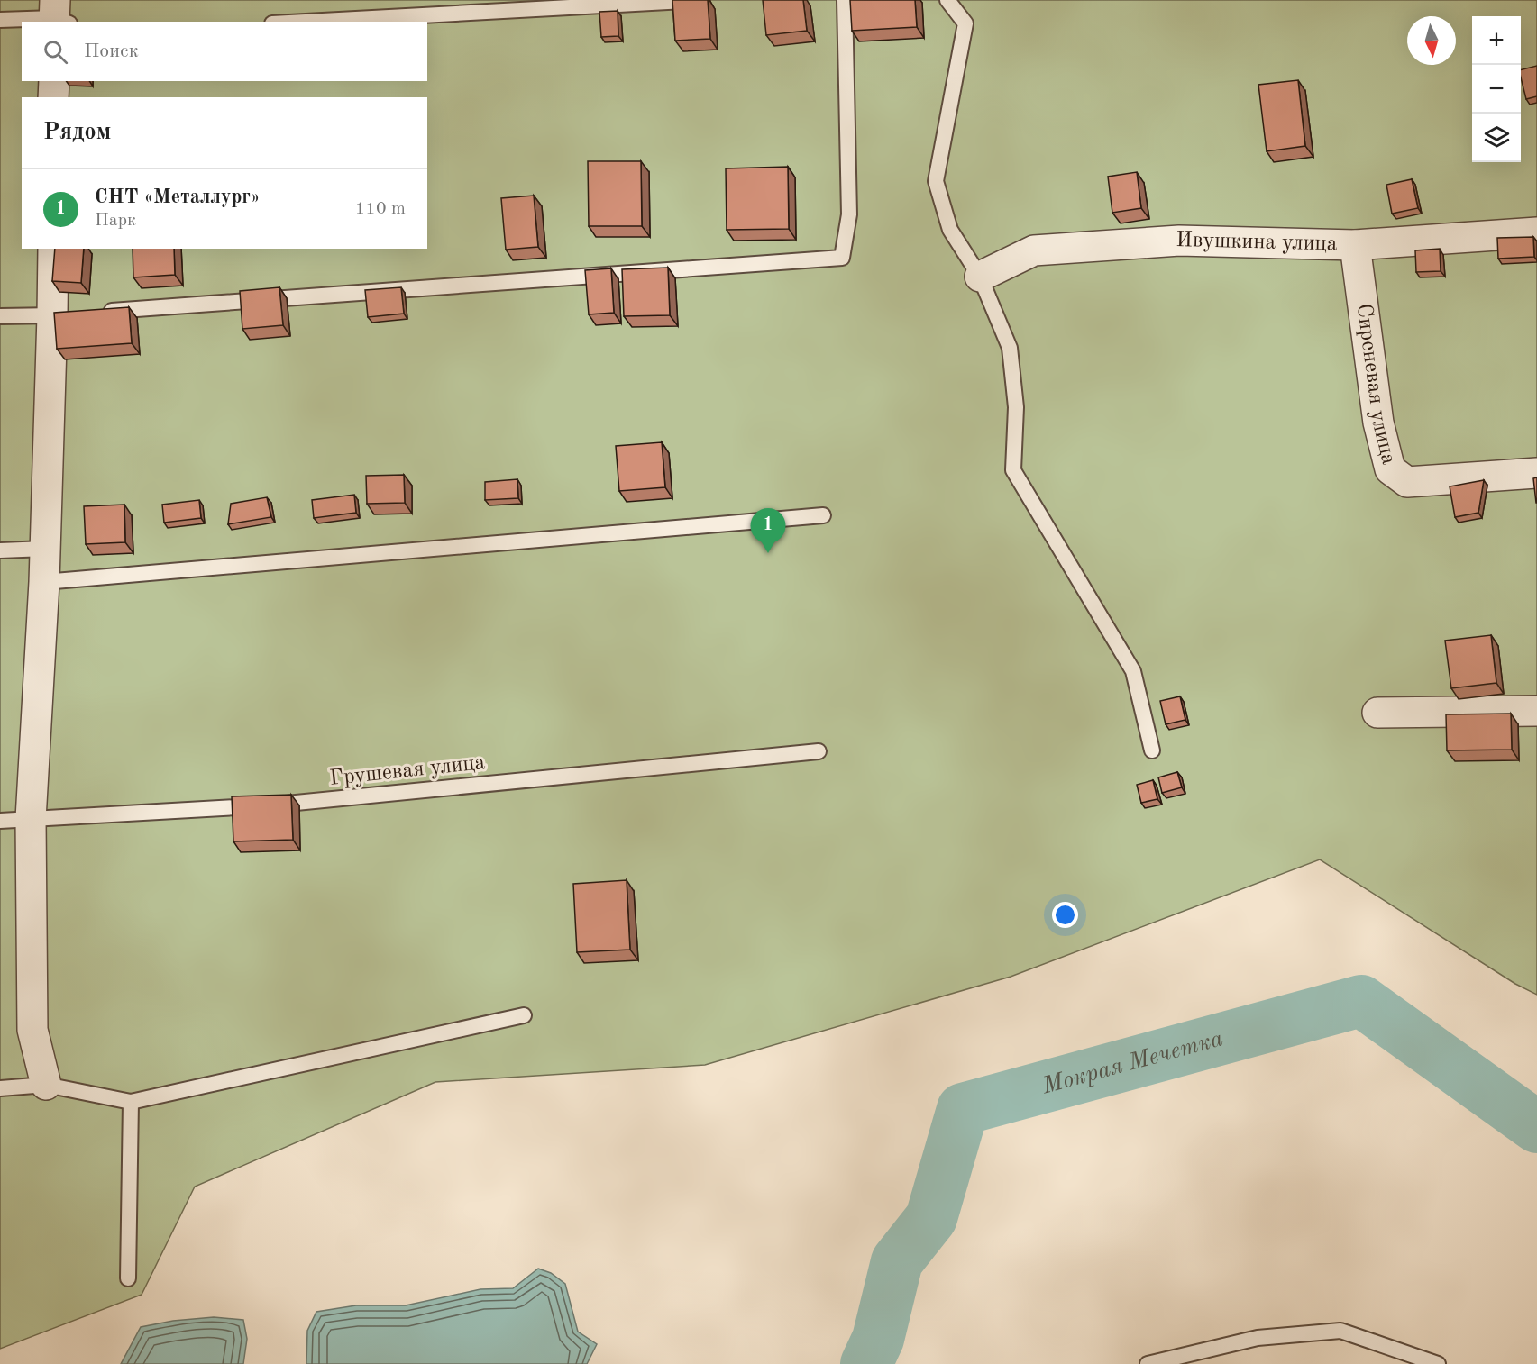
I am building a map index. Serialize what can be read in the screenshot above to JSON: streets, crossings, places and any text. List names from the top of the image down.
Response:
{
  "streets": {
    "street": ["Ивушкина улица", "Сиреневая улица"],
    "lane": ["Грушевая улица"]
  },
  "crossings": [
    ["Ивушкина улица", "Сиреневая улица"]
  ],
  "water": ["Мокрая Мечетка"],
  "north": "bottom",
  "page": {
    "map_buttons": ["+", "−"],
    "search": "Поиск",
    "heading": "Рядом",
    "list": [
      {
        "mark": "1",
        "name": "СНТ «Металлург»",
        "note": "Парк",
        "value": "110 m"
      }
    ],
    "pins": "1"
  }
}
